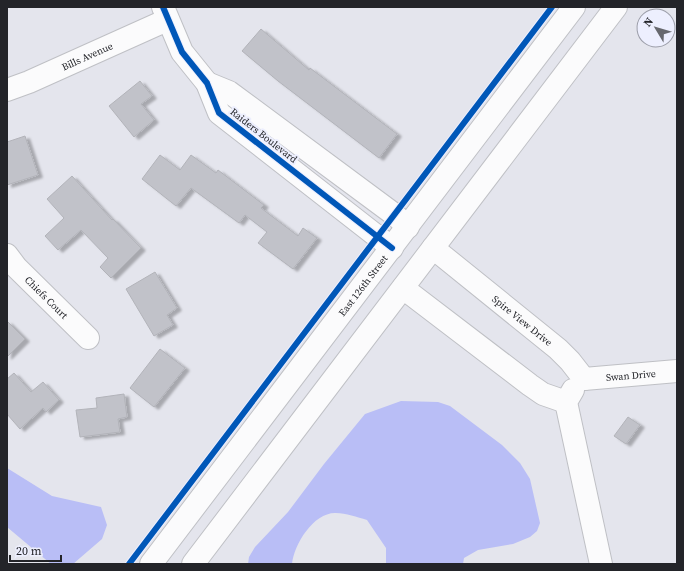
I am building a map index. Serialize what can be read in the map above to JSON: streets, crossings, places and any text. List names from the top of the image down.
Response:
{
  "streets": {
    "street": [
      "Bills Avenue",
      "Raiders Boulevard",
      "East 126th Street",
      "Chiefs Court",
      "Spire View Drive",
      "Swan Drive"
    ]
  },
  "crossings": [
    ["Bills Avenue", "Raiders Boulevard"],
    ["Raiders Boulevard", "East 126th Street"],
    ["Spire View Drive", "Swan Drive"]
  ],
  "scale_bar": "20 m",
  "north": "top left"
}
